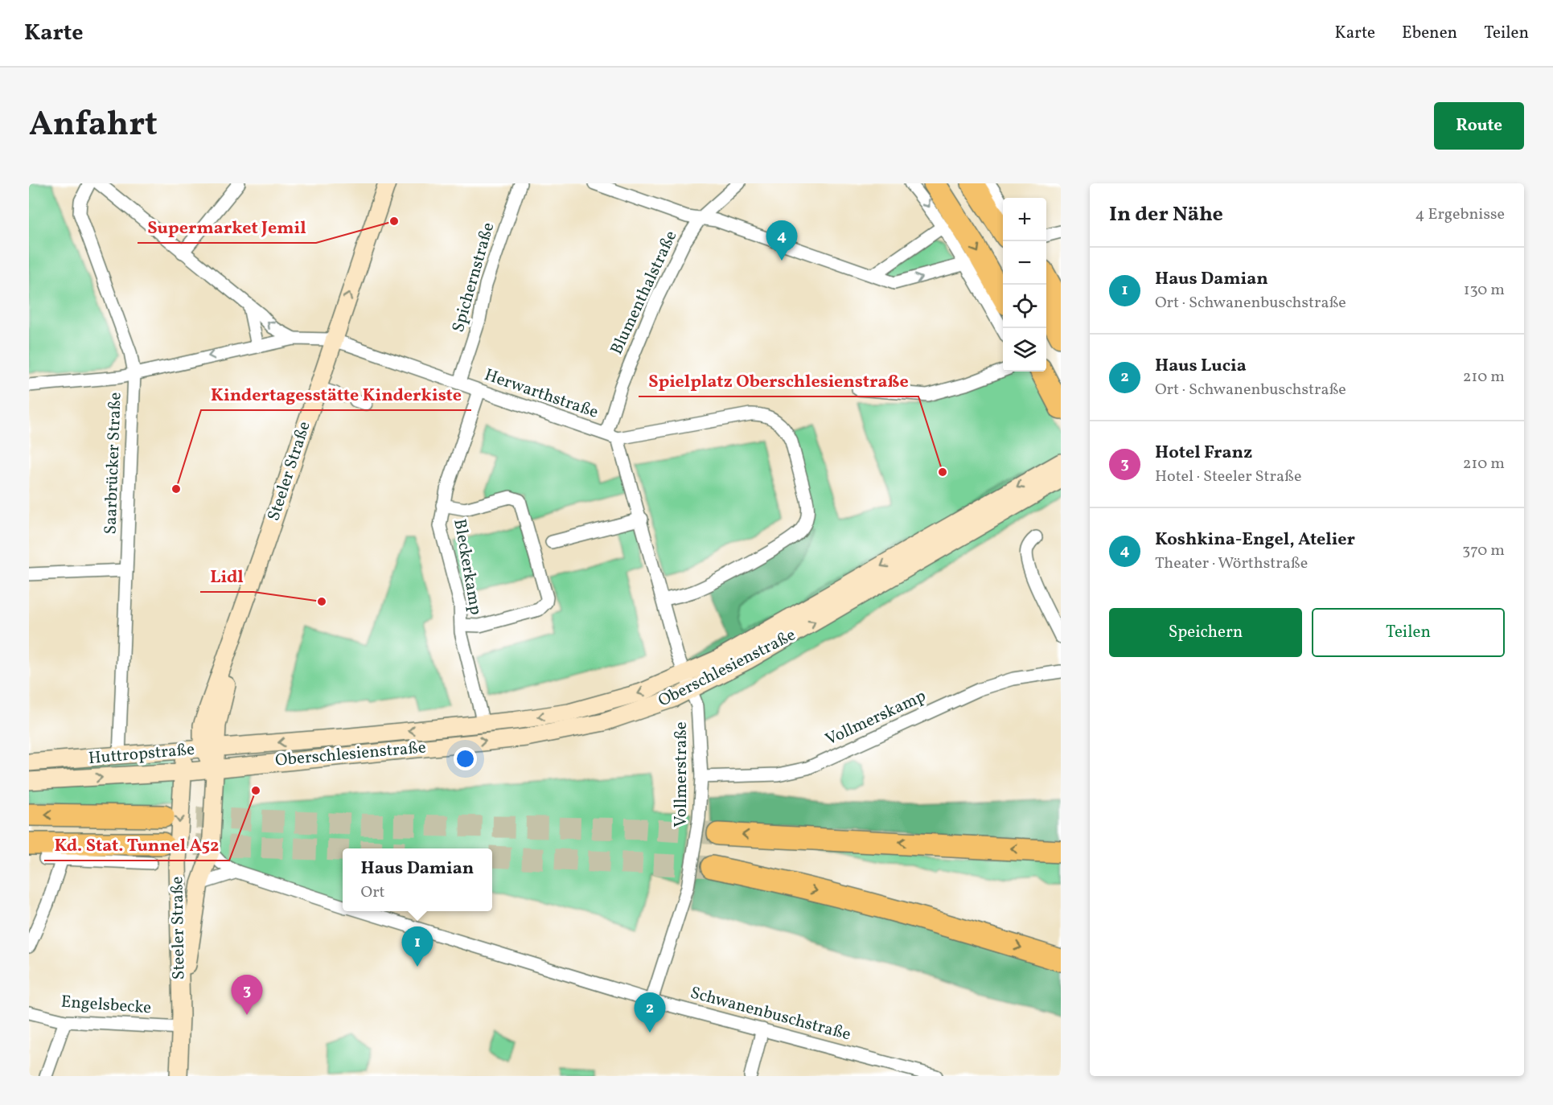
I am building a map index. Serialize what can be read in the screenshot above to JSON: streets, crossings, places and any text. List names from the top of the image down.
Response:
{
  "streets": {
    "main road": ["Steeler Straße", "Oberschlesienstraße", "Huttropstraße"],
    "street": [
      "Spichernstraße",
      "Blumenthalstraße",
      "Herwarthstraße",
      "Saarbrücker Straße",
      "Bleckerkamp",
      "Vollmerskamp",
      "Vollmerstraße",
      "Engelsbecke",
      "Schwanenbuschstraße"
    ]
  },
  "crossings": [
    ["Spichernstraße", "Herwarthstraße"],
    ["Blumenthalstraße", "Herwarthstraße"],
    ["Blumenthalstraße", "Vollmerstraße"],
    ["Herwarthstraße", "Saarbrücker Straße"],
    ["Herwarthstraße", "Steeler Straße"],
    ["Herwarthstraße", "Bleckerkamp"],
    ["Herwarthstraße", "Vollmerstraße"],
    ["Saarbrücker Straße", "Huttropstraße"],
    ["Steeler Straße", "Oberschlesienstraße"],
    ["Steeler Straße", "Huttropstraße"],
    ["Steeler Straße", "Engelsbecke"],
    ["Steeler Straße", "Schwanenbuschstraße"],
    ["Bleckerkamp", "Oberschlesienstraße"],
    ["Oberschlesienstraße", "Huttropstraße"],
    ["Oberschlesienstraße", "Vollmerstraße"],
    ["Vollmerskamp", "Vollmerstraße"],
    ["Vollmerstraße", "Schwanenbuschstraße"]
  ],
  "places": [
    "Supermarket Jemil",
    "Spielplatz Oberschlesienstraße",
    "Kindertagesstätte Kinderkiste",
    "Lidl",
    "Kd. Stat. Tunnel A52"
  ],
  "page": {
    "header": "Karte",
    "nav": ["Karte", "Ebenen", "Teilen"],
    "title": "Anfahrt",
    "buttons": [
      "Route",
      ["Speichern", "Teilen"]
    ],
    "heading": ["In der Nähe", "4 Ergebnisse"],
    "map_buttons": ["+", "−"],
    "pins": [
      "4",
      "1",
      "3",
      "2"
    ],
    "list": [
      {
        "mark": "1",
        "name": "Haus Damian",
        "note": "Ort · Schwanenbuschstraße",
        "value": "130 m"
      },
      {
        "mark": "2",
        "name": "Haus Lucia",
        "note": "Ort · Schwanenbuschstraße",
        "value": "210 m"
      },
      {
        "mark": "3",
        "name": "Hotel Franz",
        "note": "Hotel · Steeler Straße",
        "value": "210 m"
      },
      {
        "mark": "4",
        "name": "Koshkina-Engel, Atelier",
        "note": "Theater · Wörthstraße",
        "value": "370 m"
      }
    ],
    "popup": ["Haus Damian", "Ort"]
  }
}
